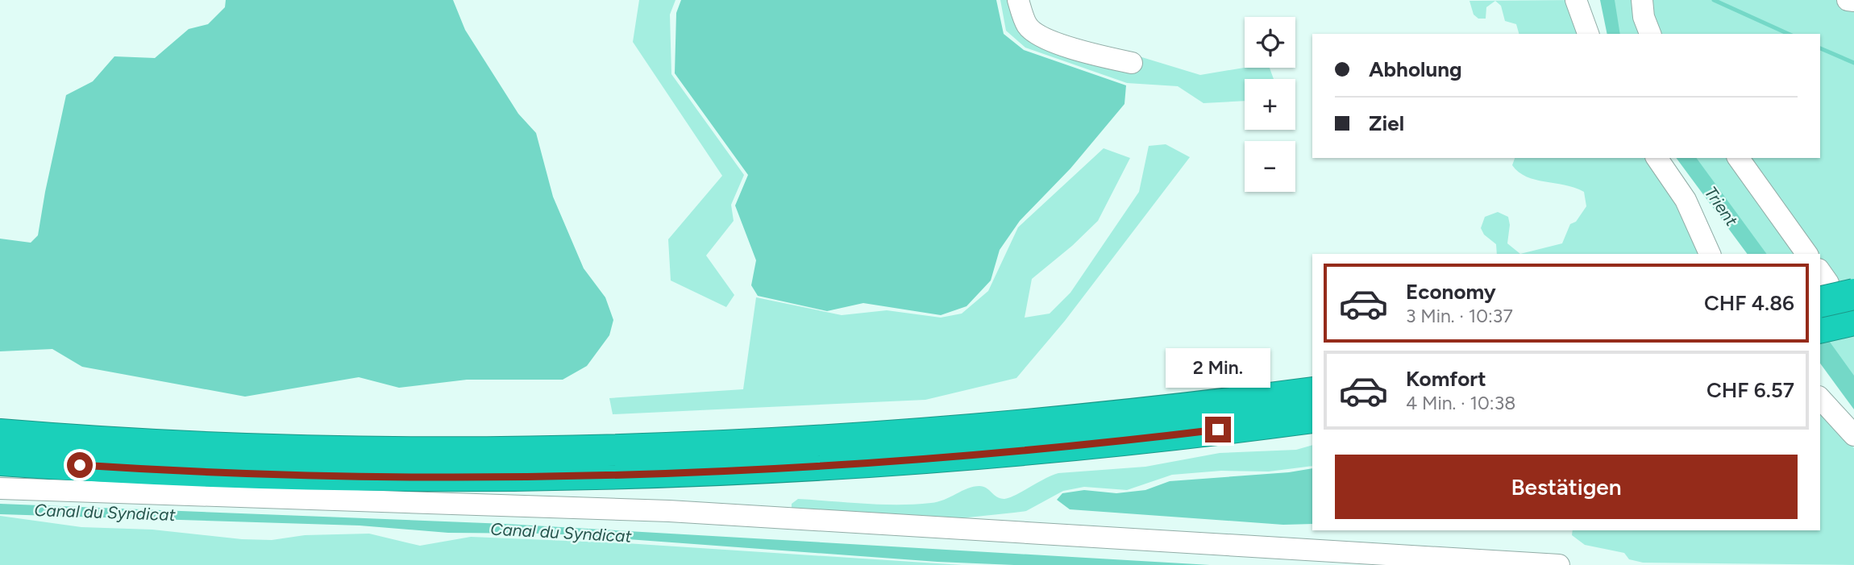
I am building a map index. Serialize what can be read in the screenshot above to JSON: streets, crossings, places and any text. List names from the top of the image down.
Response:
{
  "water": ["Trient", "Canal du Syndicat"],
  "page": {
    "map_buttons": ["+", "−"],
    "banner": ["Abholung", "Ziel"],
    "list": [
      {
        "name": "Economy",
        "note": "3 Min. · 10:37",
        "value": "CHF 4.86"
      },
      {
        "name": "Komfort",
        "note": "4 Min. · 10:38",
        "value": "CHF 6.57"
      }
    ],
    "bubble": "2 Min.",
    "buttons": "Bestätigen"
  }
}
